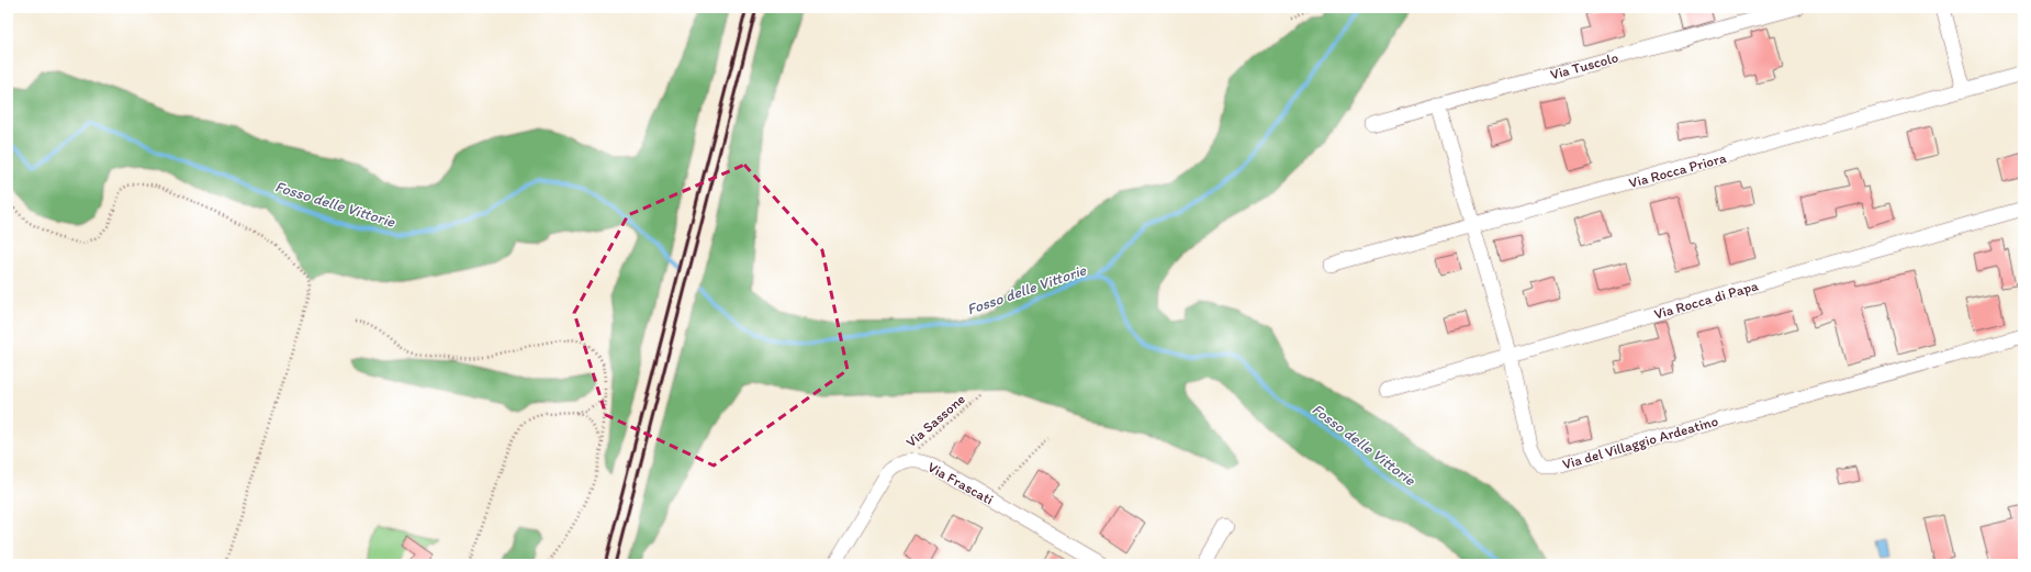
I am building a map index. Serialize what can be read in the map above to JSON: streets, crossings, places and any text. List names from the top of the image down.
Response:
{
  "streets": {
    "street": [
      "Via Tuscolo",
      "Via Rocca Priora",
      "Via Rocca di Papa",
      "Via del Villaggio Ardeatino",
      "Via Frascati"
    ],
    "path": ["Via Sassone"]
  },
  "crossings": [
    ["Via Tuscolo", "Via del Villaggio Ardeatino"],
    ["Via Rocca Priora", "Via del Villaggio Ardeatino"],
    ["Via Rocca di Papa", "Via del Villaggio Ardeatino"],
    ["Via Sassone", "Via Frascati"]
  ],
  "water": ["Fosso delle Vittorie"]
}
